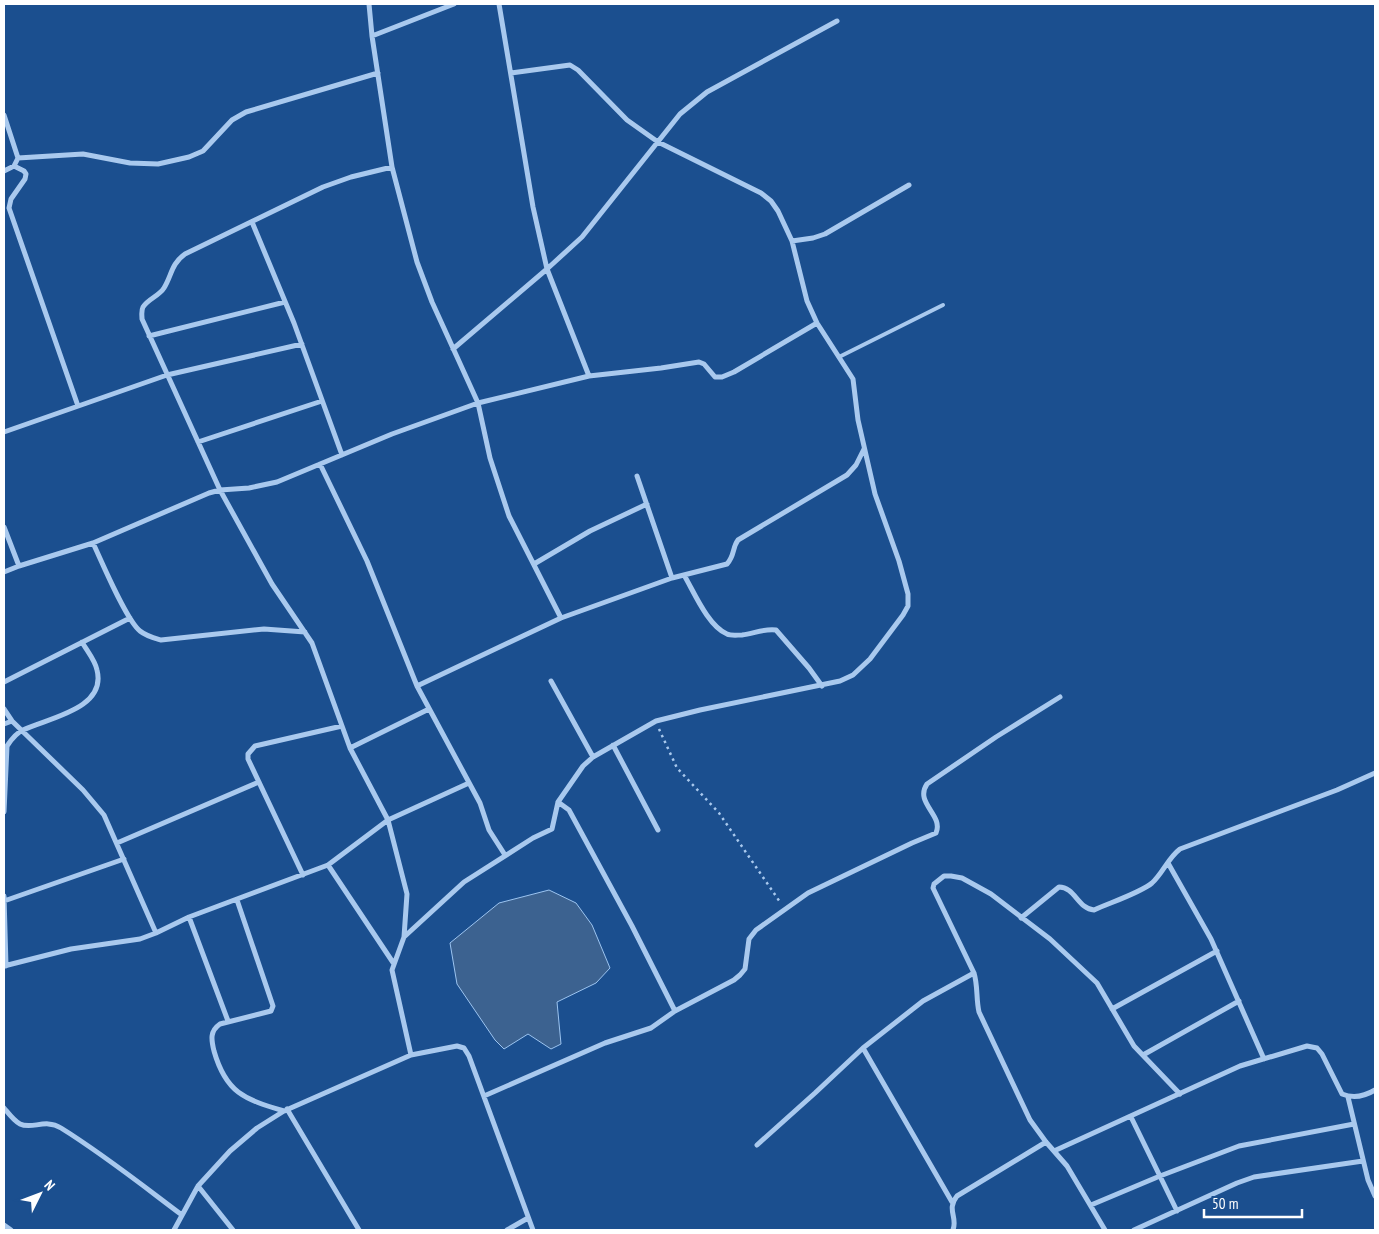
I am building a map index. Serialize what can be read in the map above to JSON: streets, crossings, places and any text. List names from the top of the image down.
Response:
{
  "scale_bar": "50 m",
  "north": "top right"
}
